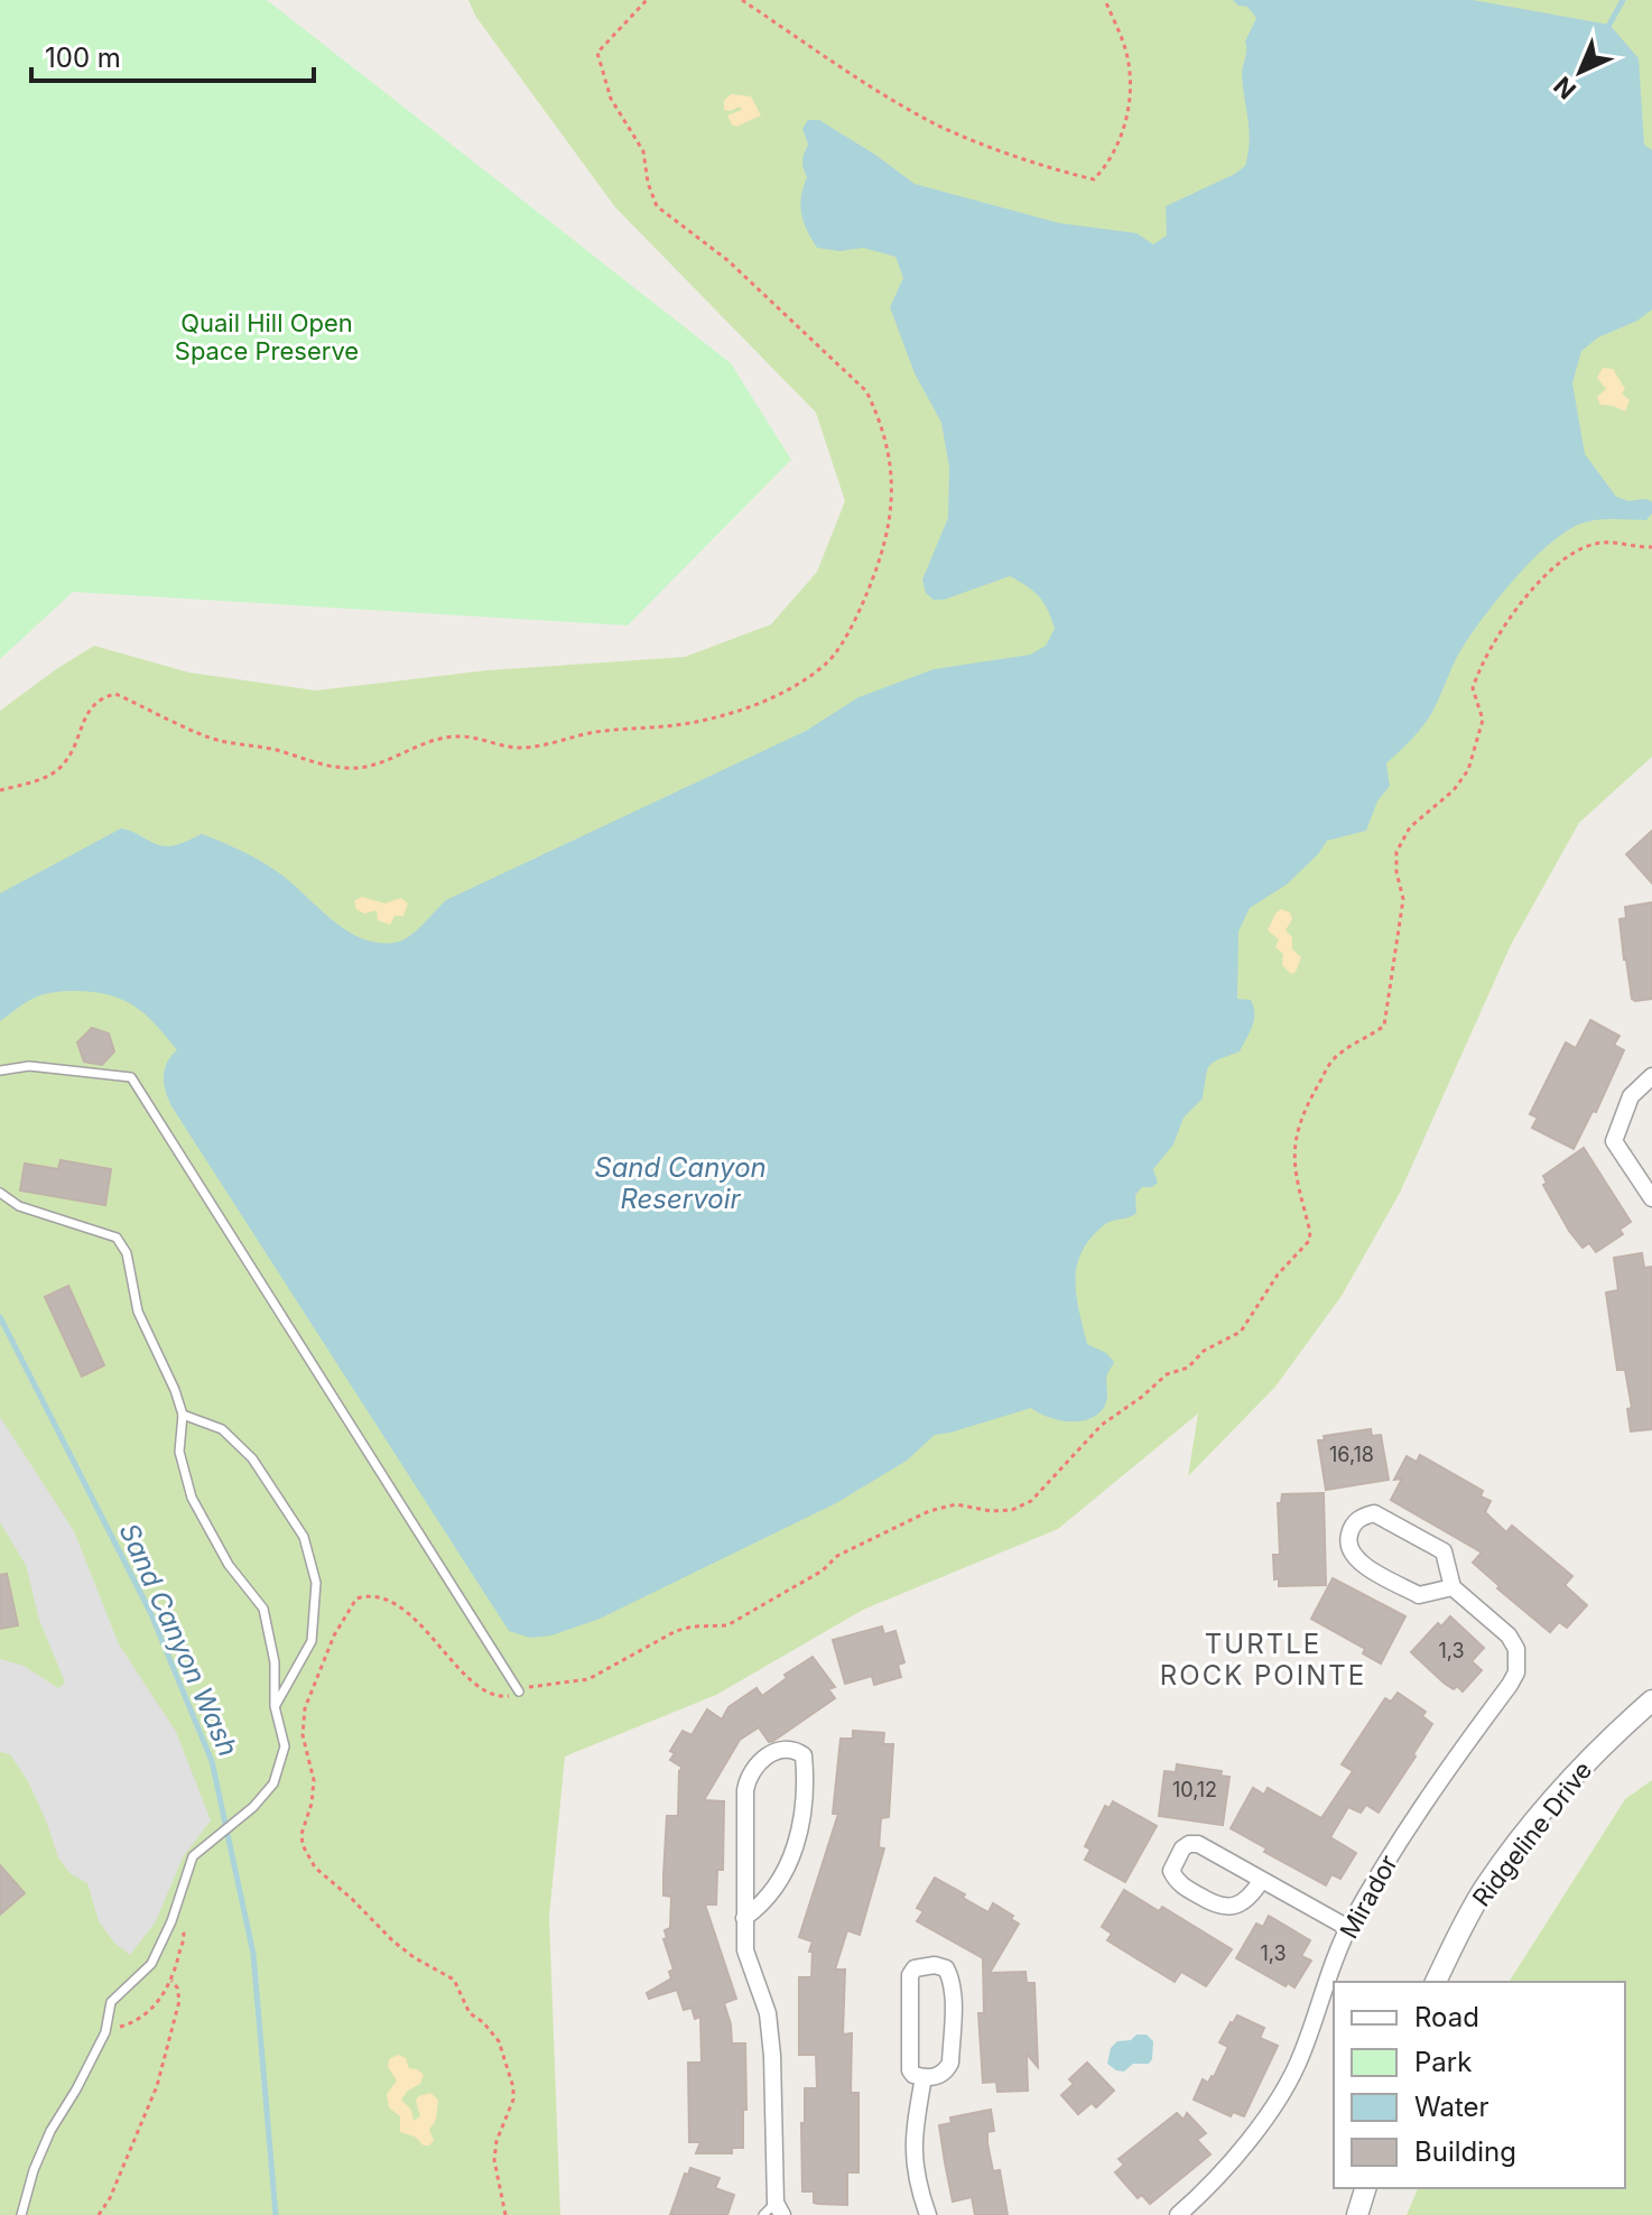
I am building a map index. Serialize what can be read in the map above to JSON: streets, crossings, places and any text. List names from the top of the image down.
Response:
{
  "streets": {
    "street": ["Ridgeline Drive", "Mirador"]
  },
  "districts": ["TURTLE ROCK POINTE"],
  "water": ["Sand Canyon Reservoir", "Sand Canyon Wash"],
  "parks": ["Quail Hill Open Space Preserve"],
  "house_numbers": [
    "16,18",
    "1,3",
    "10,12",
    "1,3"
  ],
  "legend": [
    "Road",
    "Park",
    "Water",
    "Building"
  ],
  "scale_bar": "100 m",
  "north": "bottom left"
}
